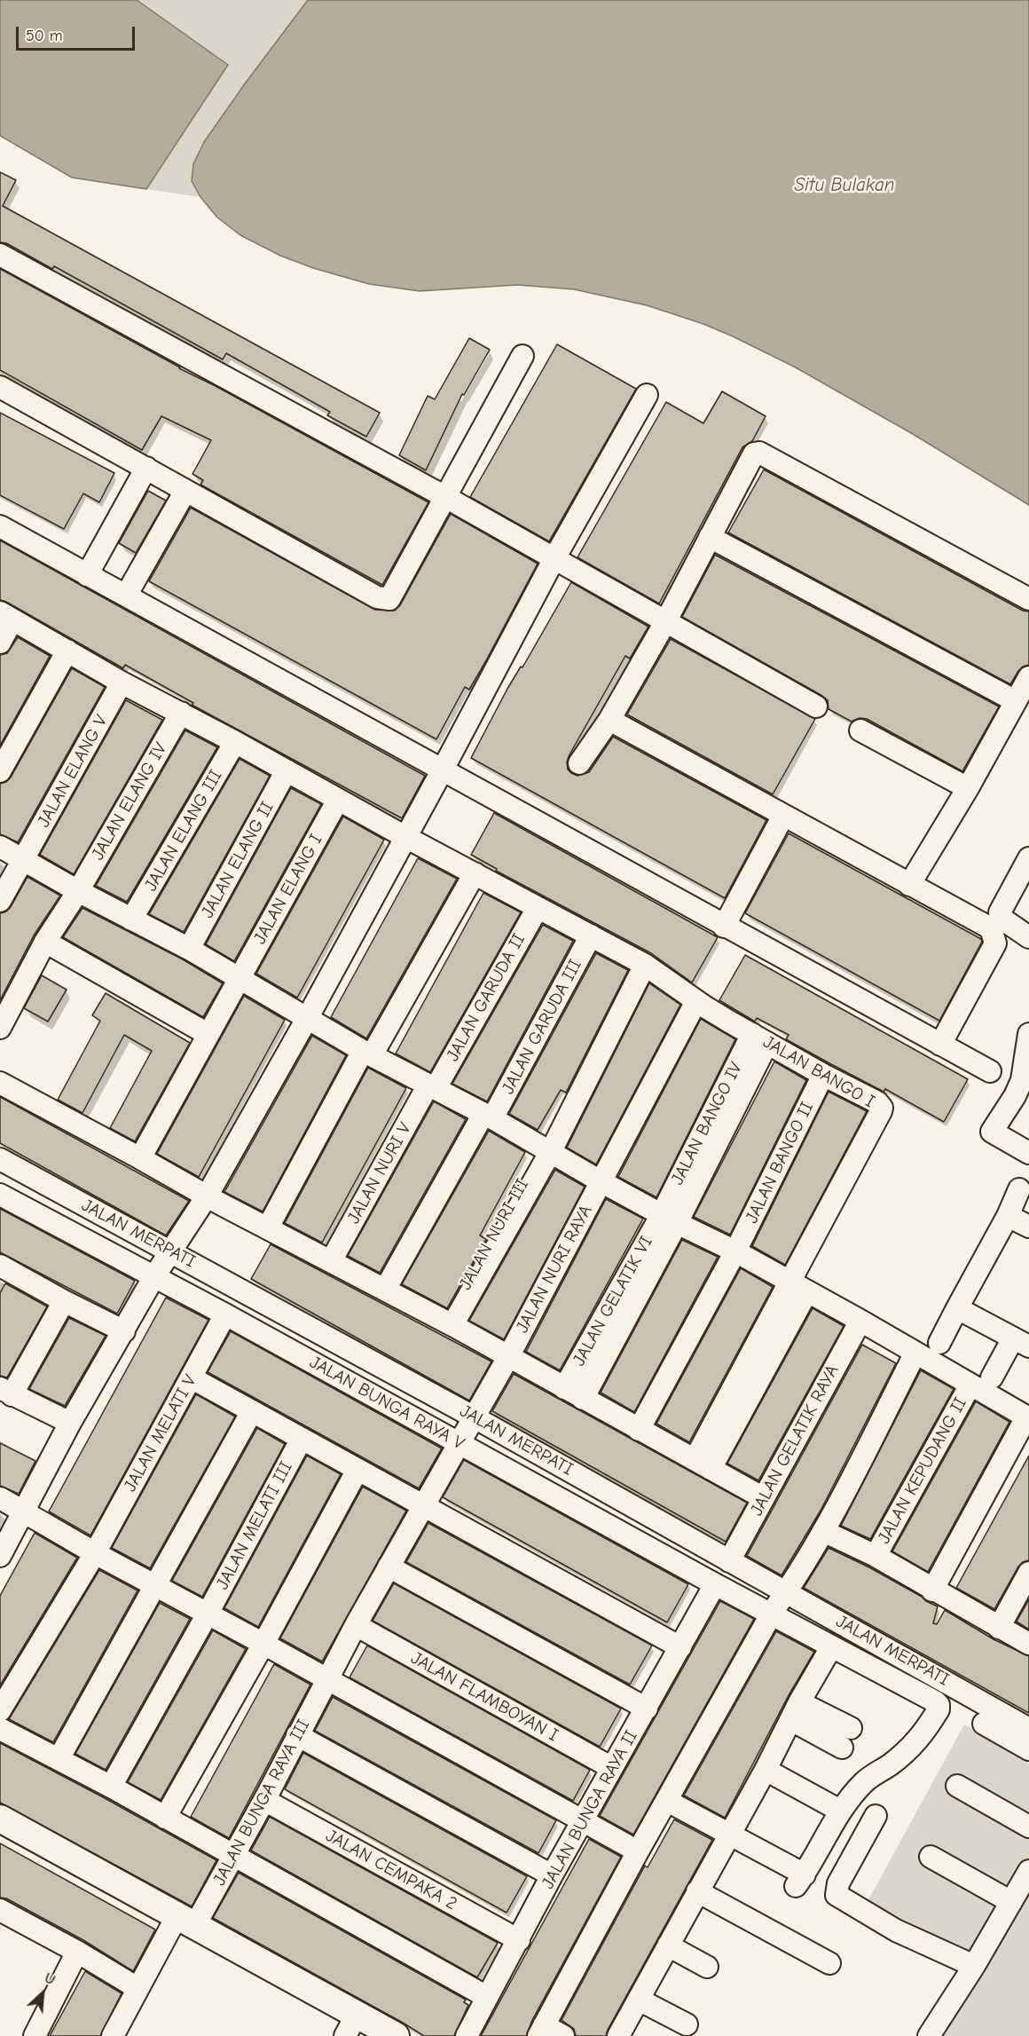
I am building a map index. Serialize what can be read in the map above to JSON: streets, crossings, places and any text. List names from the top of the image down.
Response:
{
  "streets": {
    "street": [
      "JALAN ELANG V",
      "JALAN ELANG IV",
      "JALAN ELANG III",
      "JALAN ELANG II",
      "JALAN ELANG I",
      "JALAN GARUDA II",
      "JALAN GARUDA III",
      "JALAN BANGO I",
      "JALAN BANGO IV",
      "JALAN BANGO II",
      "JALAN MERPATI",
      "JALAN NURI III",
      "JALAN NURI RAYA",
      "JALAN GELATIK VI",
      "JALAN BUNGA RAYA V",
      "JALAN MELATI V",
      "JALAN GELATIK RAYA",
      "JALAN KEPUDANG II",
      "JALAN MELATI III",
      "JALAN FLAMBOYAN I",
      "JALAN BUNGA RAYA III",
      "JALAN BUNGA RAYA II",
      "JALAN CEMPAKA 2"
    ]
  },
  "crossings": [
    ["JALAN ELANG V", "JALAN BANGO I"],
    ["JALAN ELANG IV", "JALAN BANGO I"],
    ["JALAN ELANG III", "JALAN BANGO I"],
    ["JALAN ELANG II", "JALAN BANGO I"],
    ["JALAN ELANG I", "JALAN BANGO I"],
    ["JALAN GARUDA II", "JALAN BANGO I"],
    ["JALAN GARUDA III", "JALAN BANGO I"],
    ["JALAN BANGO I", "JALAN BANGO IV"],
    ["JALAN BANGO I", "JALAN BANGO II"],
    ["JALAN BANGO I", "JALAN NURI III"],
    ["JALAN BANGO I", "JALAN NURI RAYA"],
    ["JALAN BANGO IV", "JALAN GELATIK VI"],
    ["JALAN MERPATI", "JALAN NURI RAYA"],
    ["JALAN MERPATI", "JALAN GELATIK RAYA"],
    ["JALAN NURI RAYA", "JALAN BUNGA RAYA V"],
    ["JALAN NURI RAYA", "JALAN BUNGA RAYA III"],
    ["JALAN BUNGA RAYA V", "JALAN MELATI V"],
    ["JALAN BUNGA RAYA V", "JALAN BUNGA RAYA II"],
    ["JALAN FLAMBOYAN I", "JALAN BUNGA RAYA III"],
    ["JALAN FLAMBOYAN I", "JALAN BUNGA RAYA II"],
    ["JALAN BUNGA RAYA III", "JALAN CEMPAKA 2"],
    ["JALAN BUNGA RAYA II", "JALAN CEMPAKA 2"]
  ],
  "water": ["Situ Bulakan"],
  "scale_bar": "50 m",
  "north": "top right"
}
